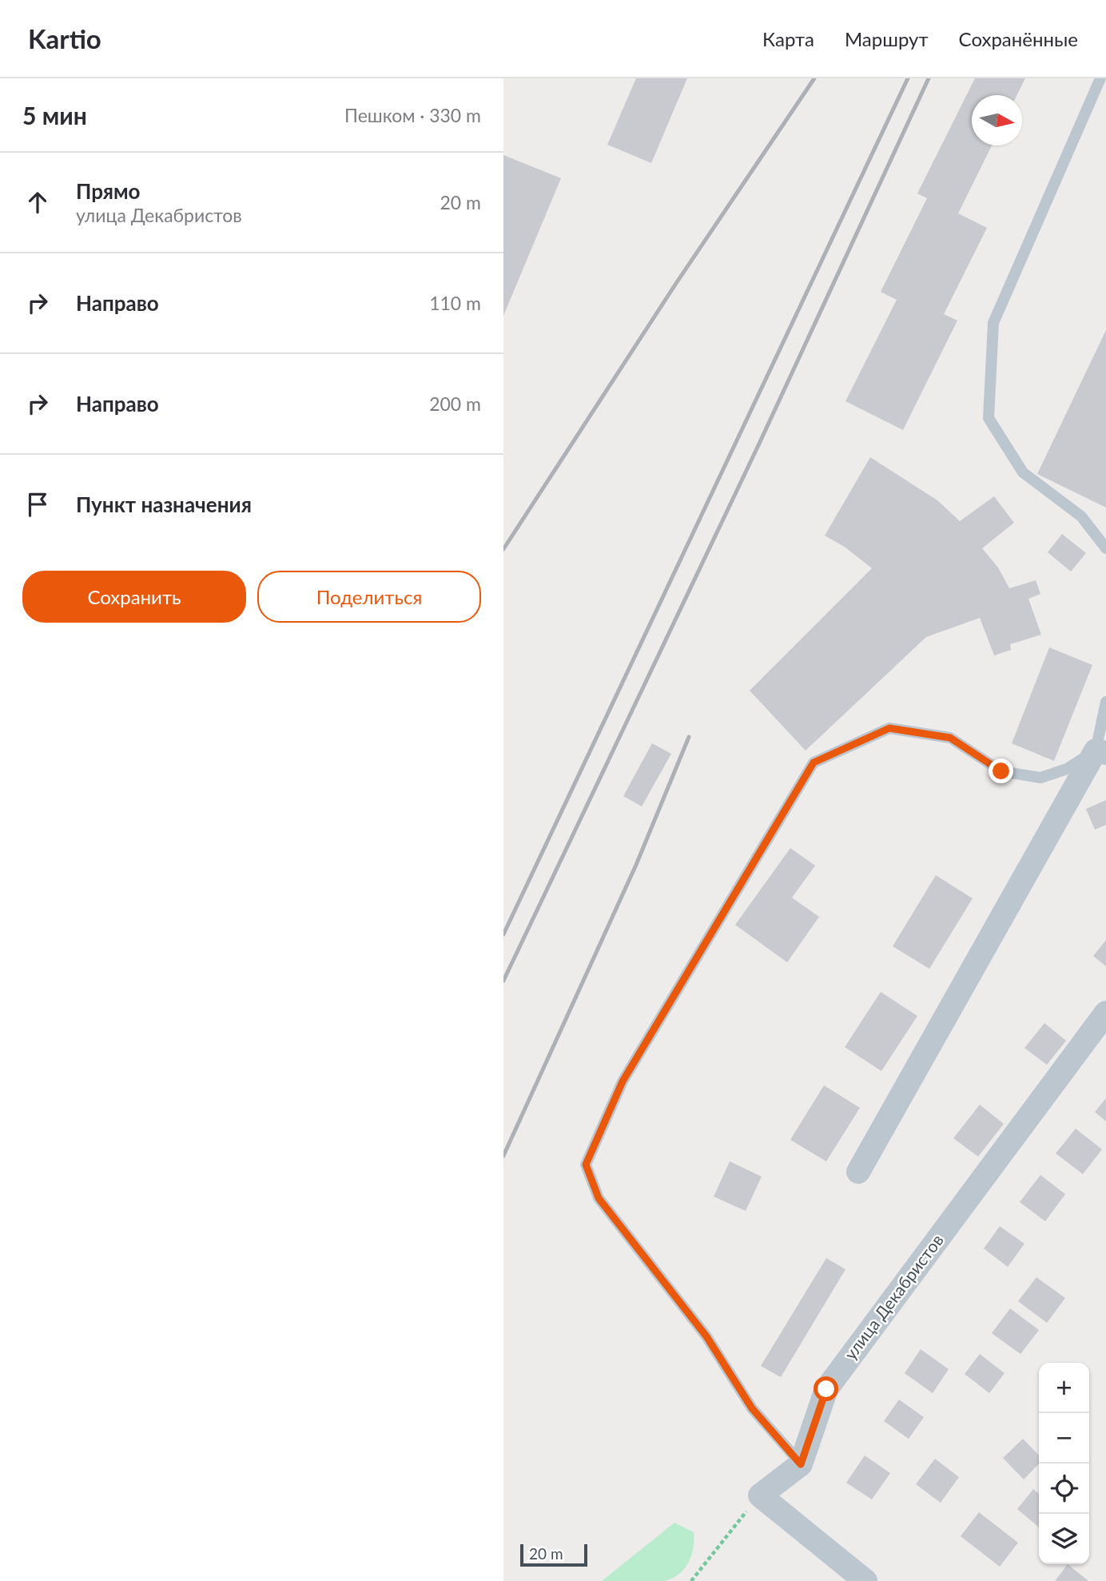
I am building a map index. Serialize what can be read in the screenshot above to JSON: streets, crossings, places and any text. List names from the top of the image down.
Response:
{
  "streets": {
    "street": ["улица Декабристов"]
  },
  "scale_bar": "20 m",
  "north": "right",
  "page": {
    "header": "Kartio",
    "nav": ["Карта", "Маршрут", "Сохранённые"],
    "heading": ["5 мин", "Пешком · 330 m"],
    "list": [
      ["Прямо", "улица Декабристов", "20 m"],
      ["Направо", "110 m"],
      ["Направо", "200 m"],
      "Пункт назначения"
    ],
    "buttons": ["Сохранить", "Поделиться"],
    "map_buttons": ["+", "−"],
    "scale": "20 m"
  }
}
